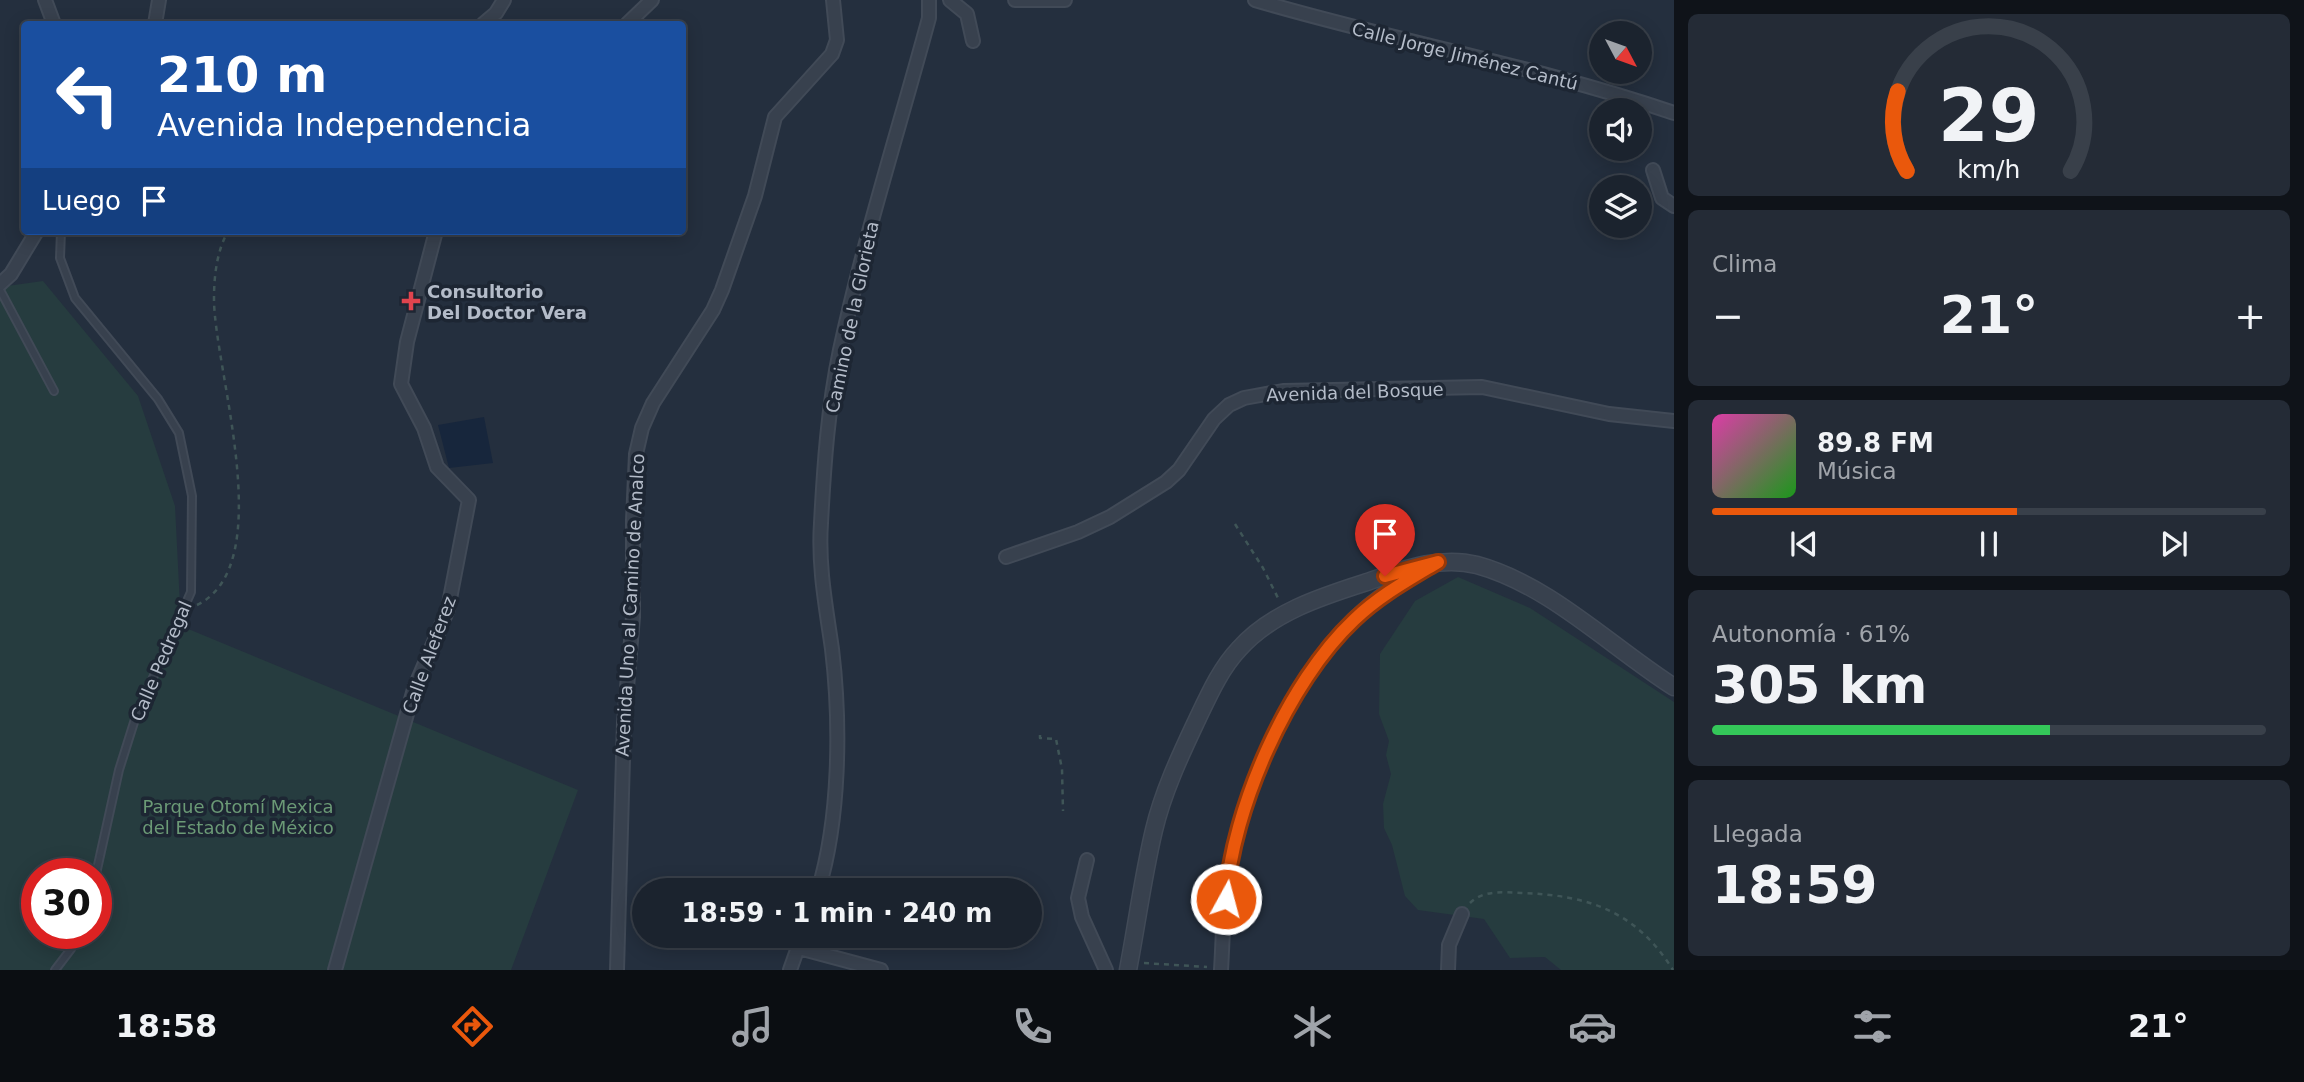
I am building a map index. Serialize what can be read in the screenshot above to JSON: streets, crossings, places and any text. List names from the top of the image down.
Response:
{
  "streets": {
    "street": [
      "Calle Jorge Jiménez Cantú",
      "Camino de la Glorieta",
      "Avenida del Bosque",
      "Avenida Uno al Camino de Analco",
      "Calle Aleferez"
    ],
    "lane": ["Calle Pedregal"]
  },
  "parks": ["Parque Otomí Mexica del Estado de México"],
  "places": {
    "health": ["Consultorio Del Doctor Vera"]
  },
  "north": "bottom right",
  "page": {
    "turn": ["210 m", "Avenida Independencia"],
    "then": "Luego",
    "tile": [
      "Clima",
      ["Autonomía · 61%", "305 km"],
      ["Llegada", "18:59"]
    ],
    "heat": ["−", "21°", "+"],
    "song": ["89.8 FM", "Música"],
    "limit": "30",
    "trip": "18:59 · 1 min · 240 m",
    "tabs": ["18:58", "21°"],
    "gauge": ["29", "km/h"]
  }
}
